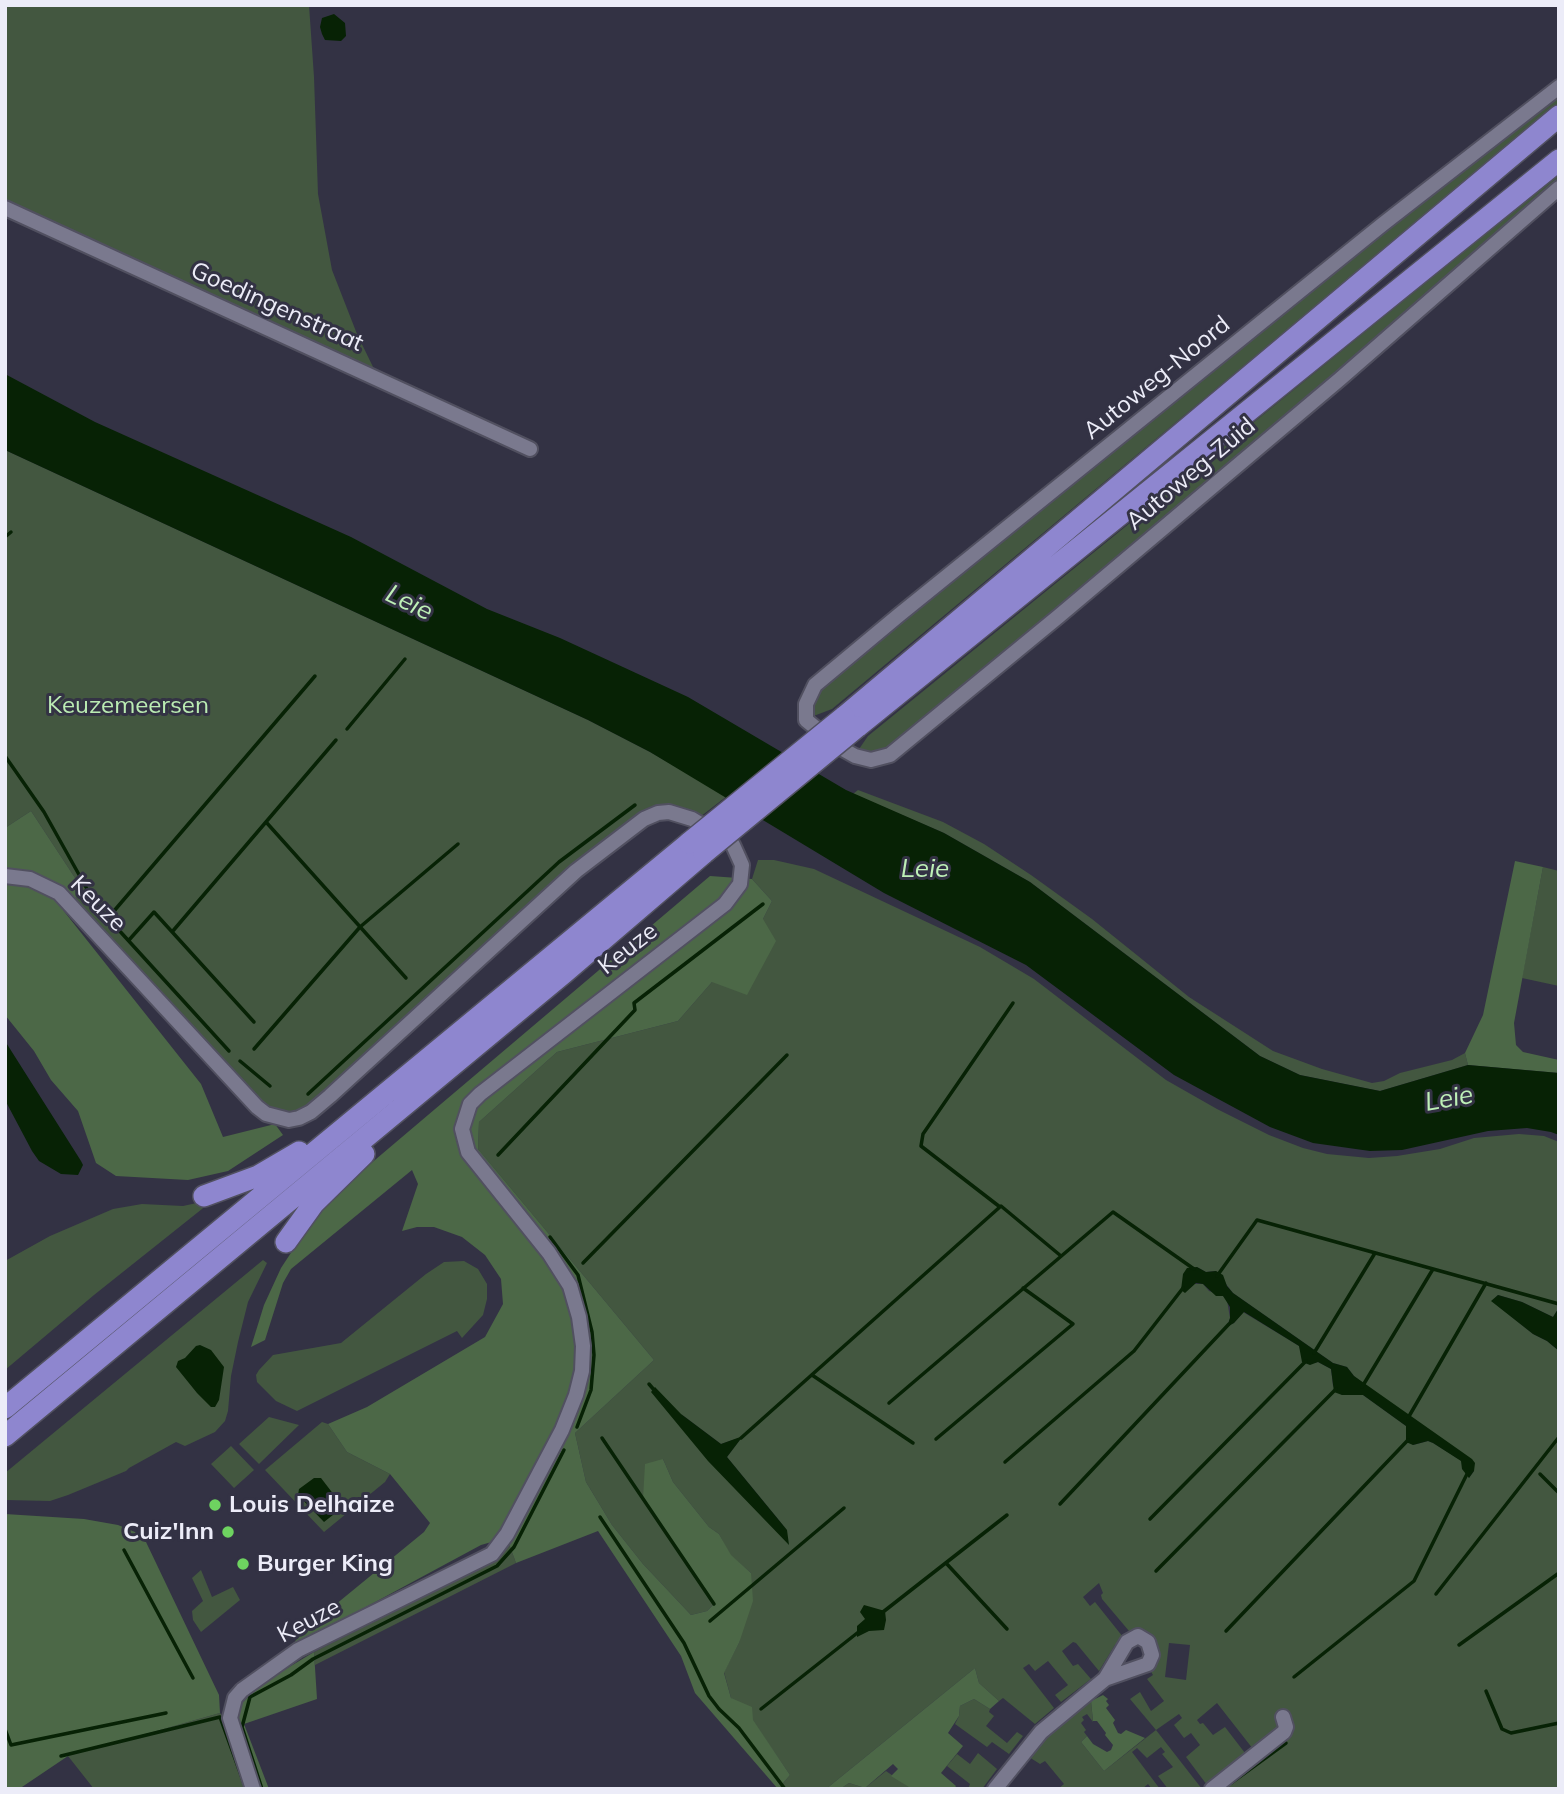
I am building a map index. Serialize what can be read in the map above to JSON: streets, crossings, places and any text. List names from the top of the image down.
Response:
{
  "streets": {
    "street": [
      "Goedingenstraat",
      "Autoweg-Noord",
      "Autoweg-Zuid",
      "Keuze"
    ]
  },
  "crossings": [
    ["Autoweg-Noord", "Autoweg-Zuid"]
  ],
  "water": ["Leie"],
  "parks": ["Keuzemeersen"],
  "places": ["Louis Delhaize", "Cuiz'Inn", "Burger King"]
}
